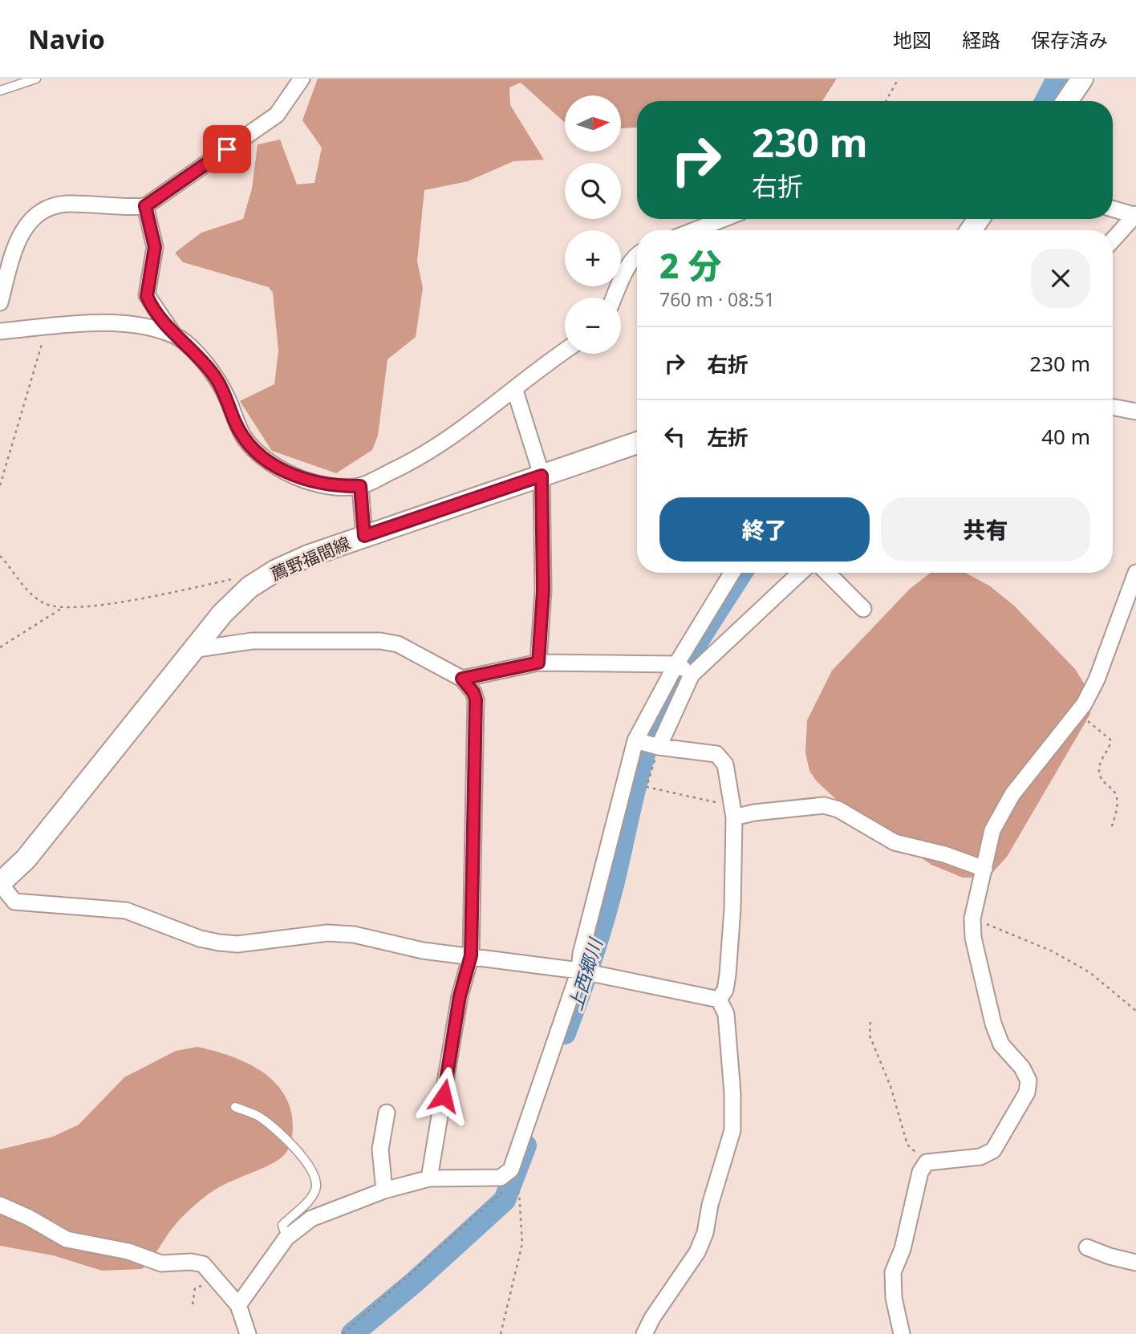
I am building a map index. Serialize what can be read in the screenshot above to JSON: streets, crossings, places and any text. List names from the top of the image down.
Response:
{
  "streets": {
    "main road": ["薦野福間線"]
  },
  "water": ["上西郷川"],
  "north": "right",
  "page": {
    "header": "Navio",
    "nav": ["地図", "経路", "保存済み"],
    "map_buttons": ["+", "−"],
    "turn": ["230 m", "右折"],
    "heading": ["2 分", "760 m · 08:51"],
    "list": [
      {
        "name": "右折",
        "value": "230 m"
      },
      {
        "name": "左折",
        "value": "40 m"
      }
    ],
    "buttons": ["終了", "共有"]
  }
}
